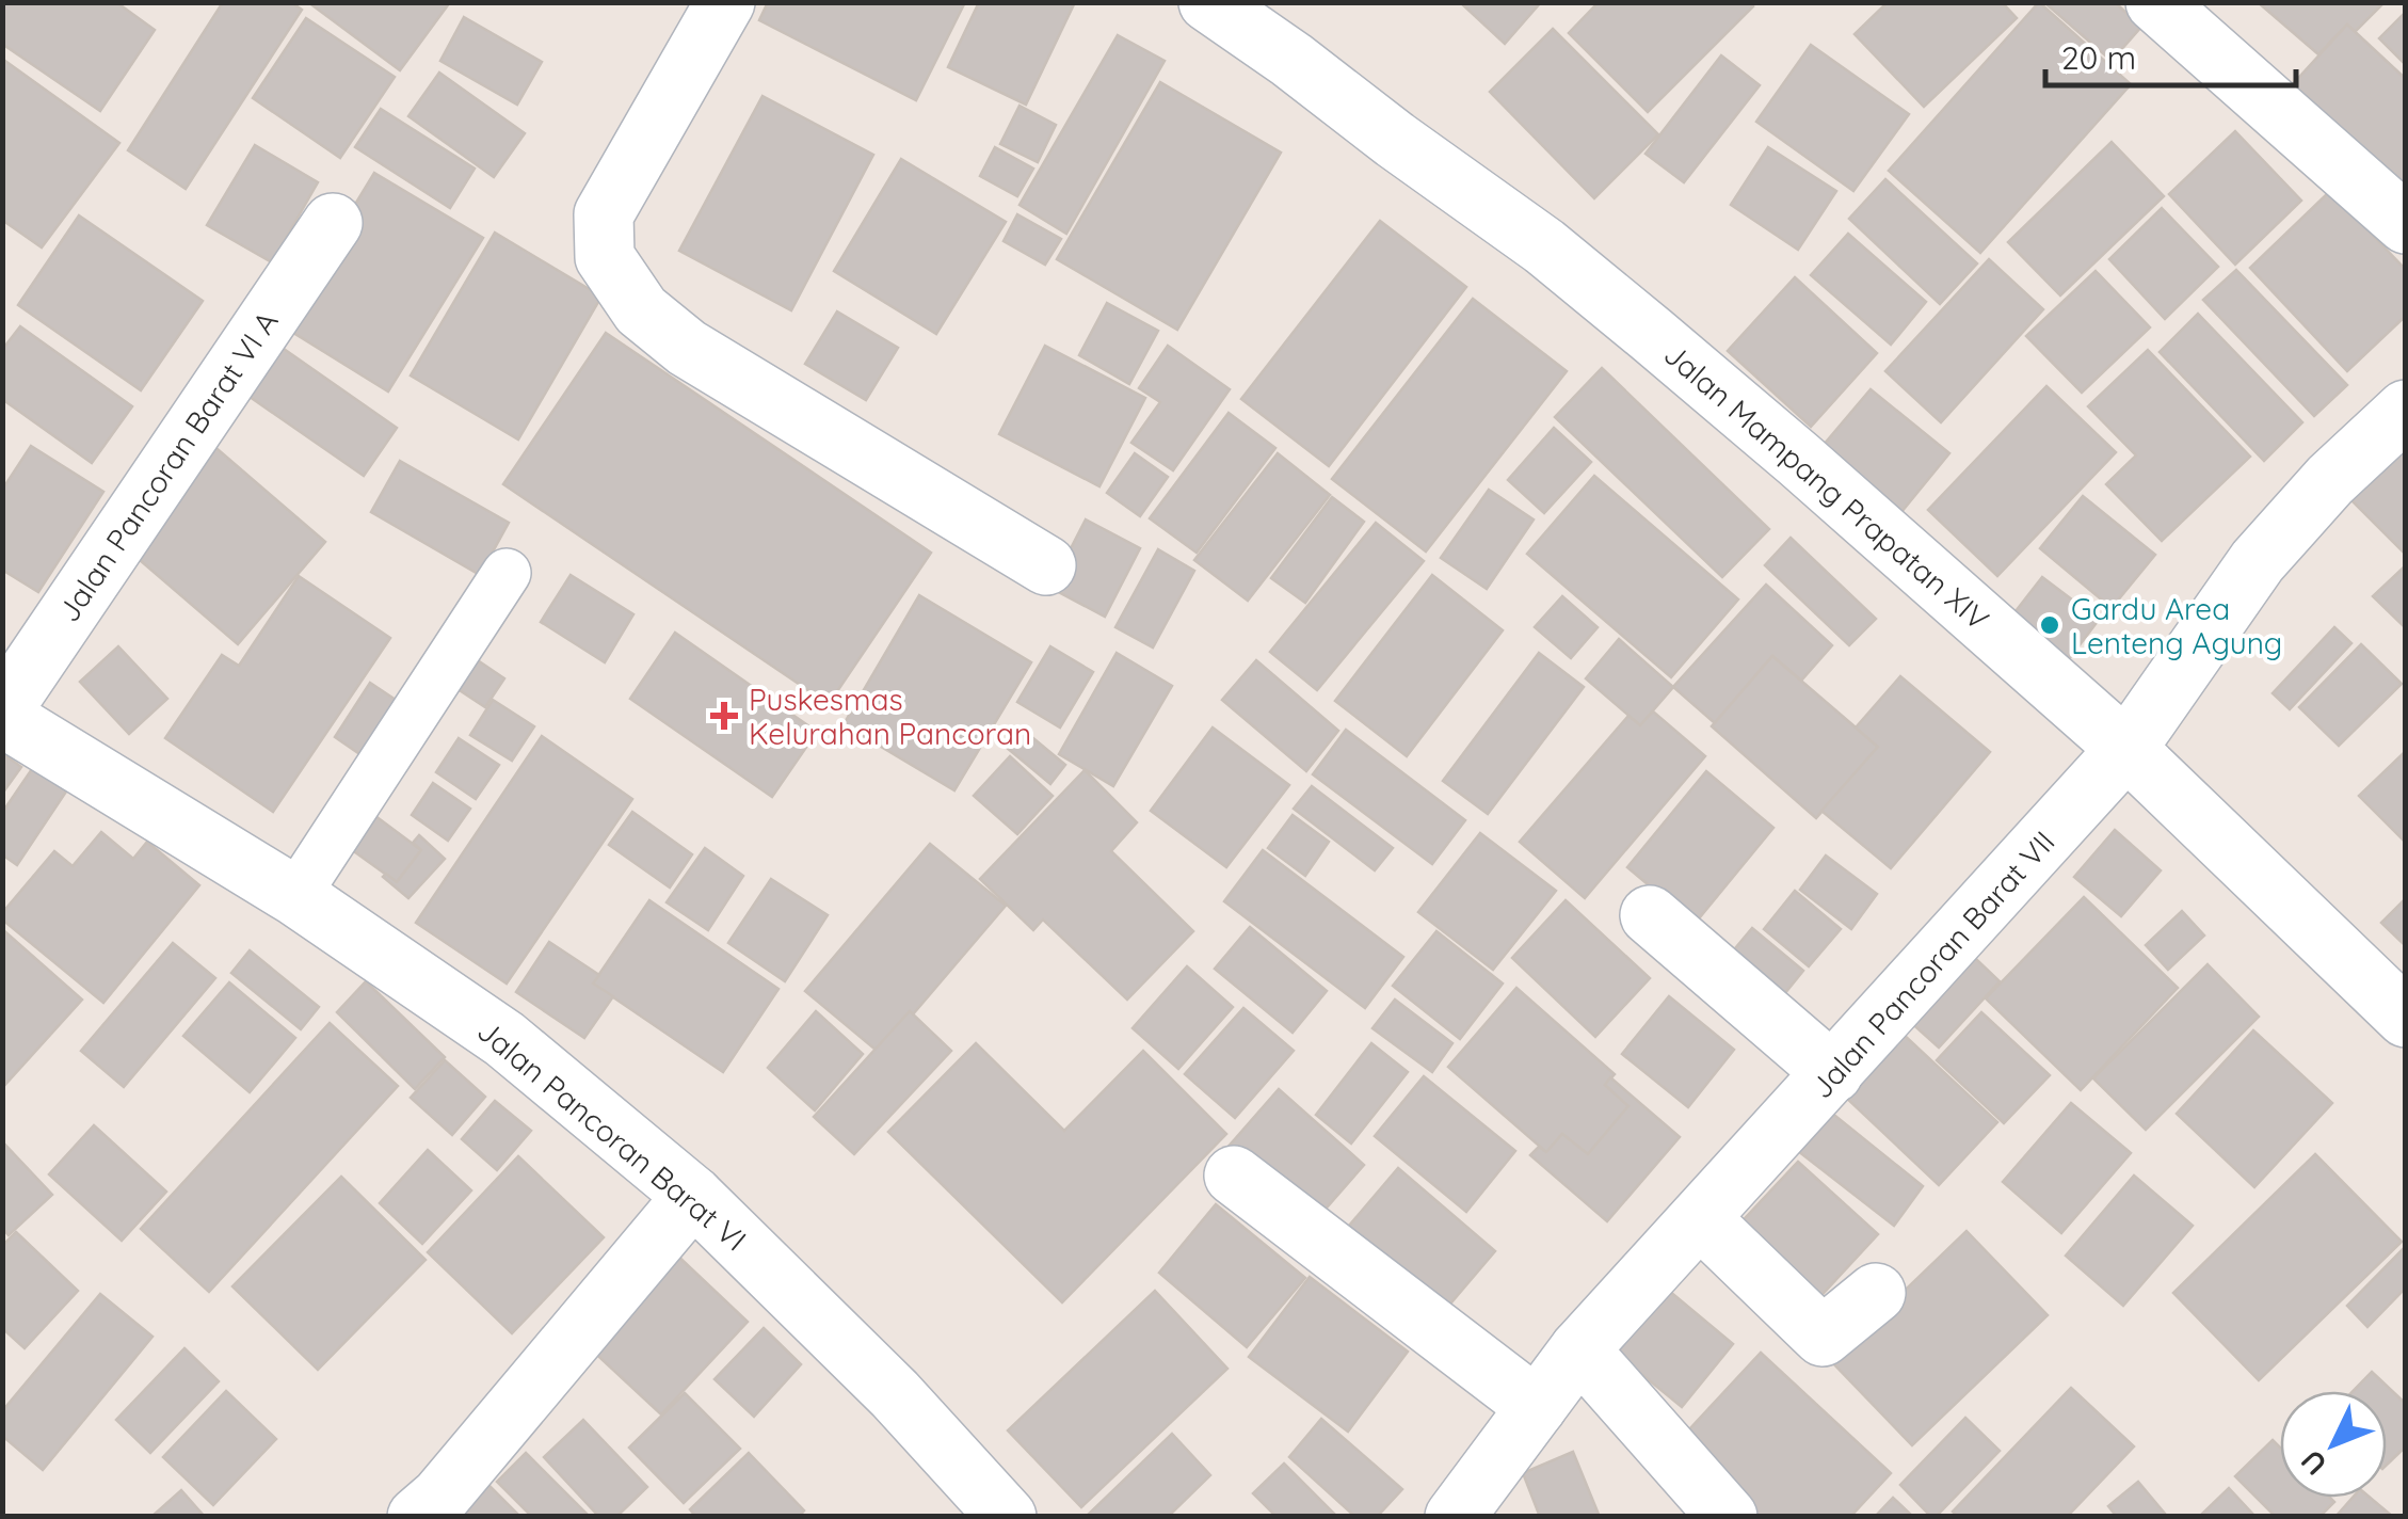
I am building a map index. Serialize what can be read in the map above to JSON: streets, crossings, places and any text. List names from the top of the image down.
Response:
{
  "streets": {
    "street": [
      "Jalan Pancoran Barat VI A",
      "Jalan Mampang Prapatan XIV",
      "Jalan Pancoran Barat VII",
      "Jalan Pancoran Barat VI"
    ]
  },
  "crossings": [
    ["Jalan Pancoran Barat VI A", "Jalan Pancoran Barat VI"],
    ["Jalan Mampang Prapatan XIV", "Jalan Pancoran Barat VII"]
  ],
  "places": {
    "other": ["Gardu Area Lenteng Agung"],
    "health": ["Puskesmas Kelurahan Pancoran"]
  },
  "scale_bar": "20 m",
  "north": "bottom left"
}
